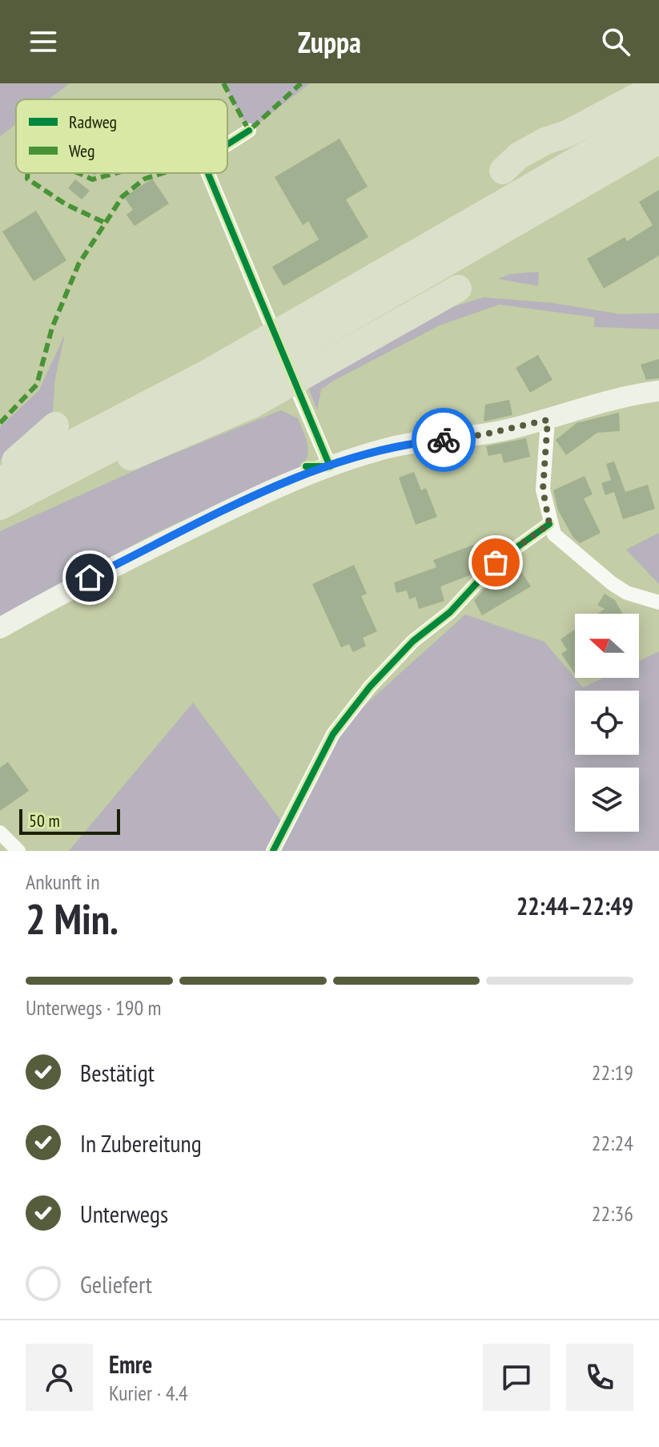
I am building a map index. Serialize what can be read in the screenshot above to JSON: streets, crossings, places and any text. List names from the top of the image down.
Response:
{
  "legend": ["Radweg", "Weg"],
  "scale_bar": "50 m",
  "north": "left",
  "page": {
    "header": "Zuppa",
    "scale": "50 m",
    "heading": ["2 Min.", "Ankunft in", "22:44–22:49"],
    "panel": ["Emre", "Kurier · 4.4"],
    "bar": "Unterwegs · 190 m",
    "list": [
      ["Bestätigt", "22:19"],
      ["In Zubereitung", "22:24"],
      ["Unterwegs", "22:36"],
      "Geliefert"
    ]
  }
}
